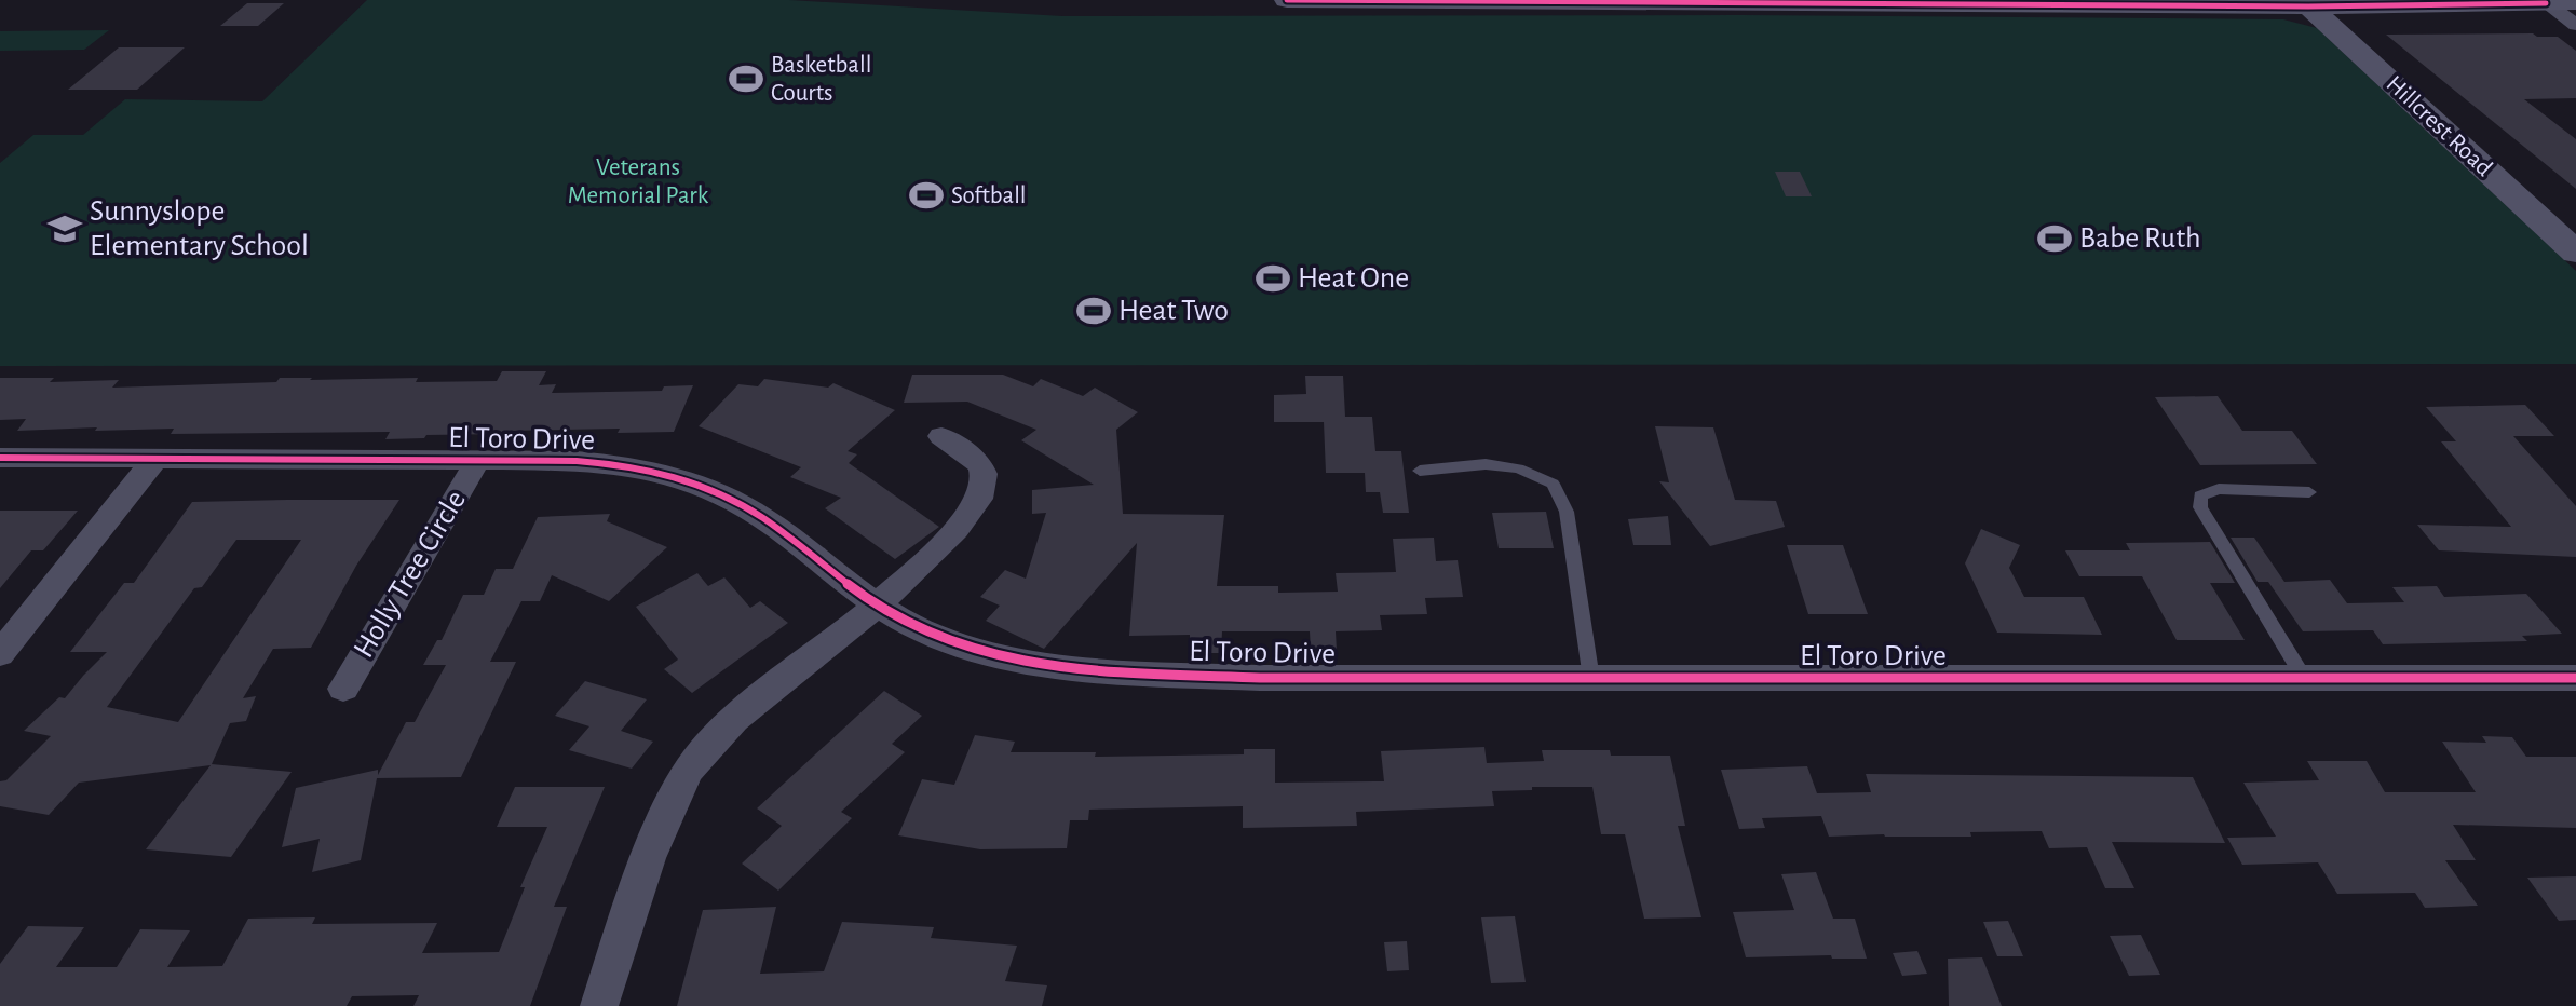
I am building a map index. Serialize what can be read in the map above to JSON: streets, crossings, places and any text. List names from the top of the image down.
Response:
{
  "streets": {
    "street": ["Hillcrest Road", "El Toro Drive", "Holly Tree Circle"]
  },
  "crossings": [
    ["El Toro Drive", "Holly Tree Circle"]
  ],
  "parks": ["Veterans Memorial Park"],
  "places": {
    "sports": [
      "Basketball Courts",
      "Softball",
      "Babe Ruth",
      "Heat One",
      "Heat Two"
    ],
    "school or university": ["Sunnyslope Elementary School"]
  }
}
